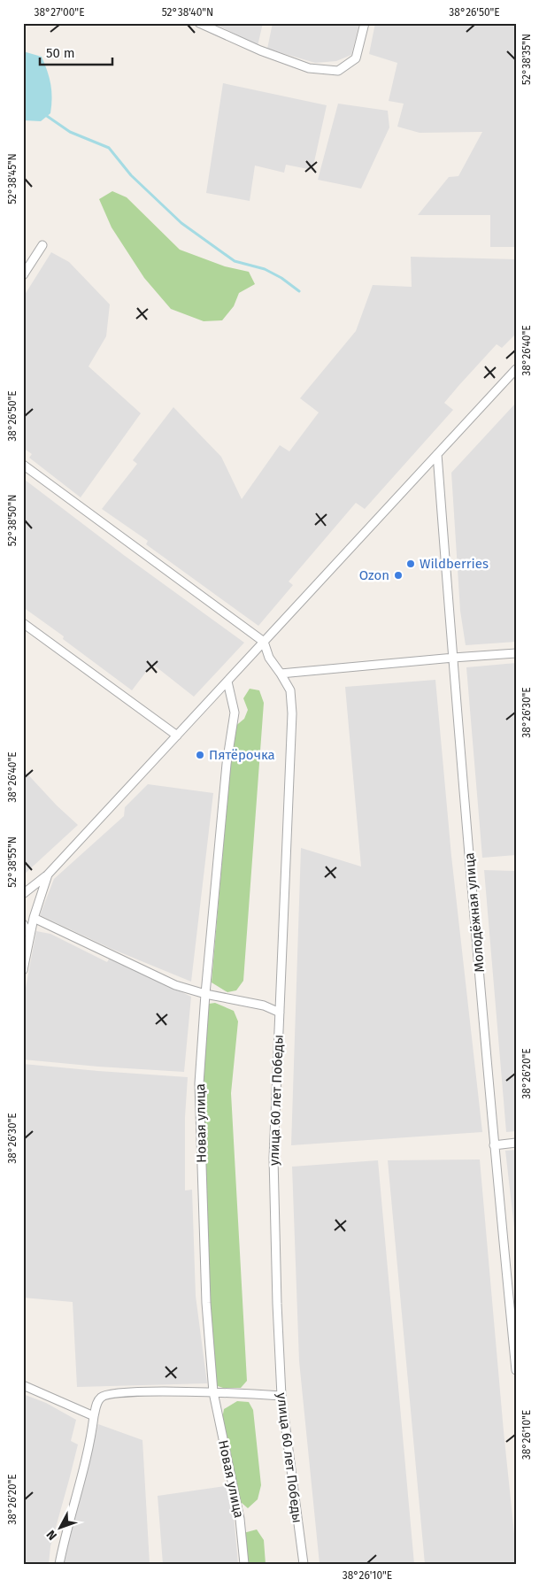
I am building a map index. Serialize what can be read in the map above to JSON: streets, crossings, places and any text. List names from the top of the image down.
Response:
{
  "streets": {
    "street": ["Молодёжная улица", "улица 60 лет Победы", "Новая улица"]
  },
  "places": ["Wildberries", "Ozon", "Пятёрочка"],
  "scale_bar": "50 m",
  "north": "bottom left",
  "coordinates": [
    "38°27'00\"E",
    "52°38'40\"N",
    "38°26'50\"E",
    "52°38'35\"N",
    "52°38'45\"N",
    "38°26'40\"E",
    "52°38'50\"N",
    "38°26'30\"E",
    "52°38'55\"N",
    "38°26'20\"E",
    "38°26'10\"E"
  ]
}
